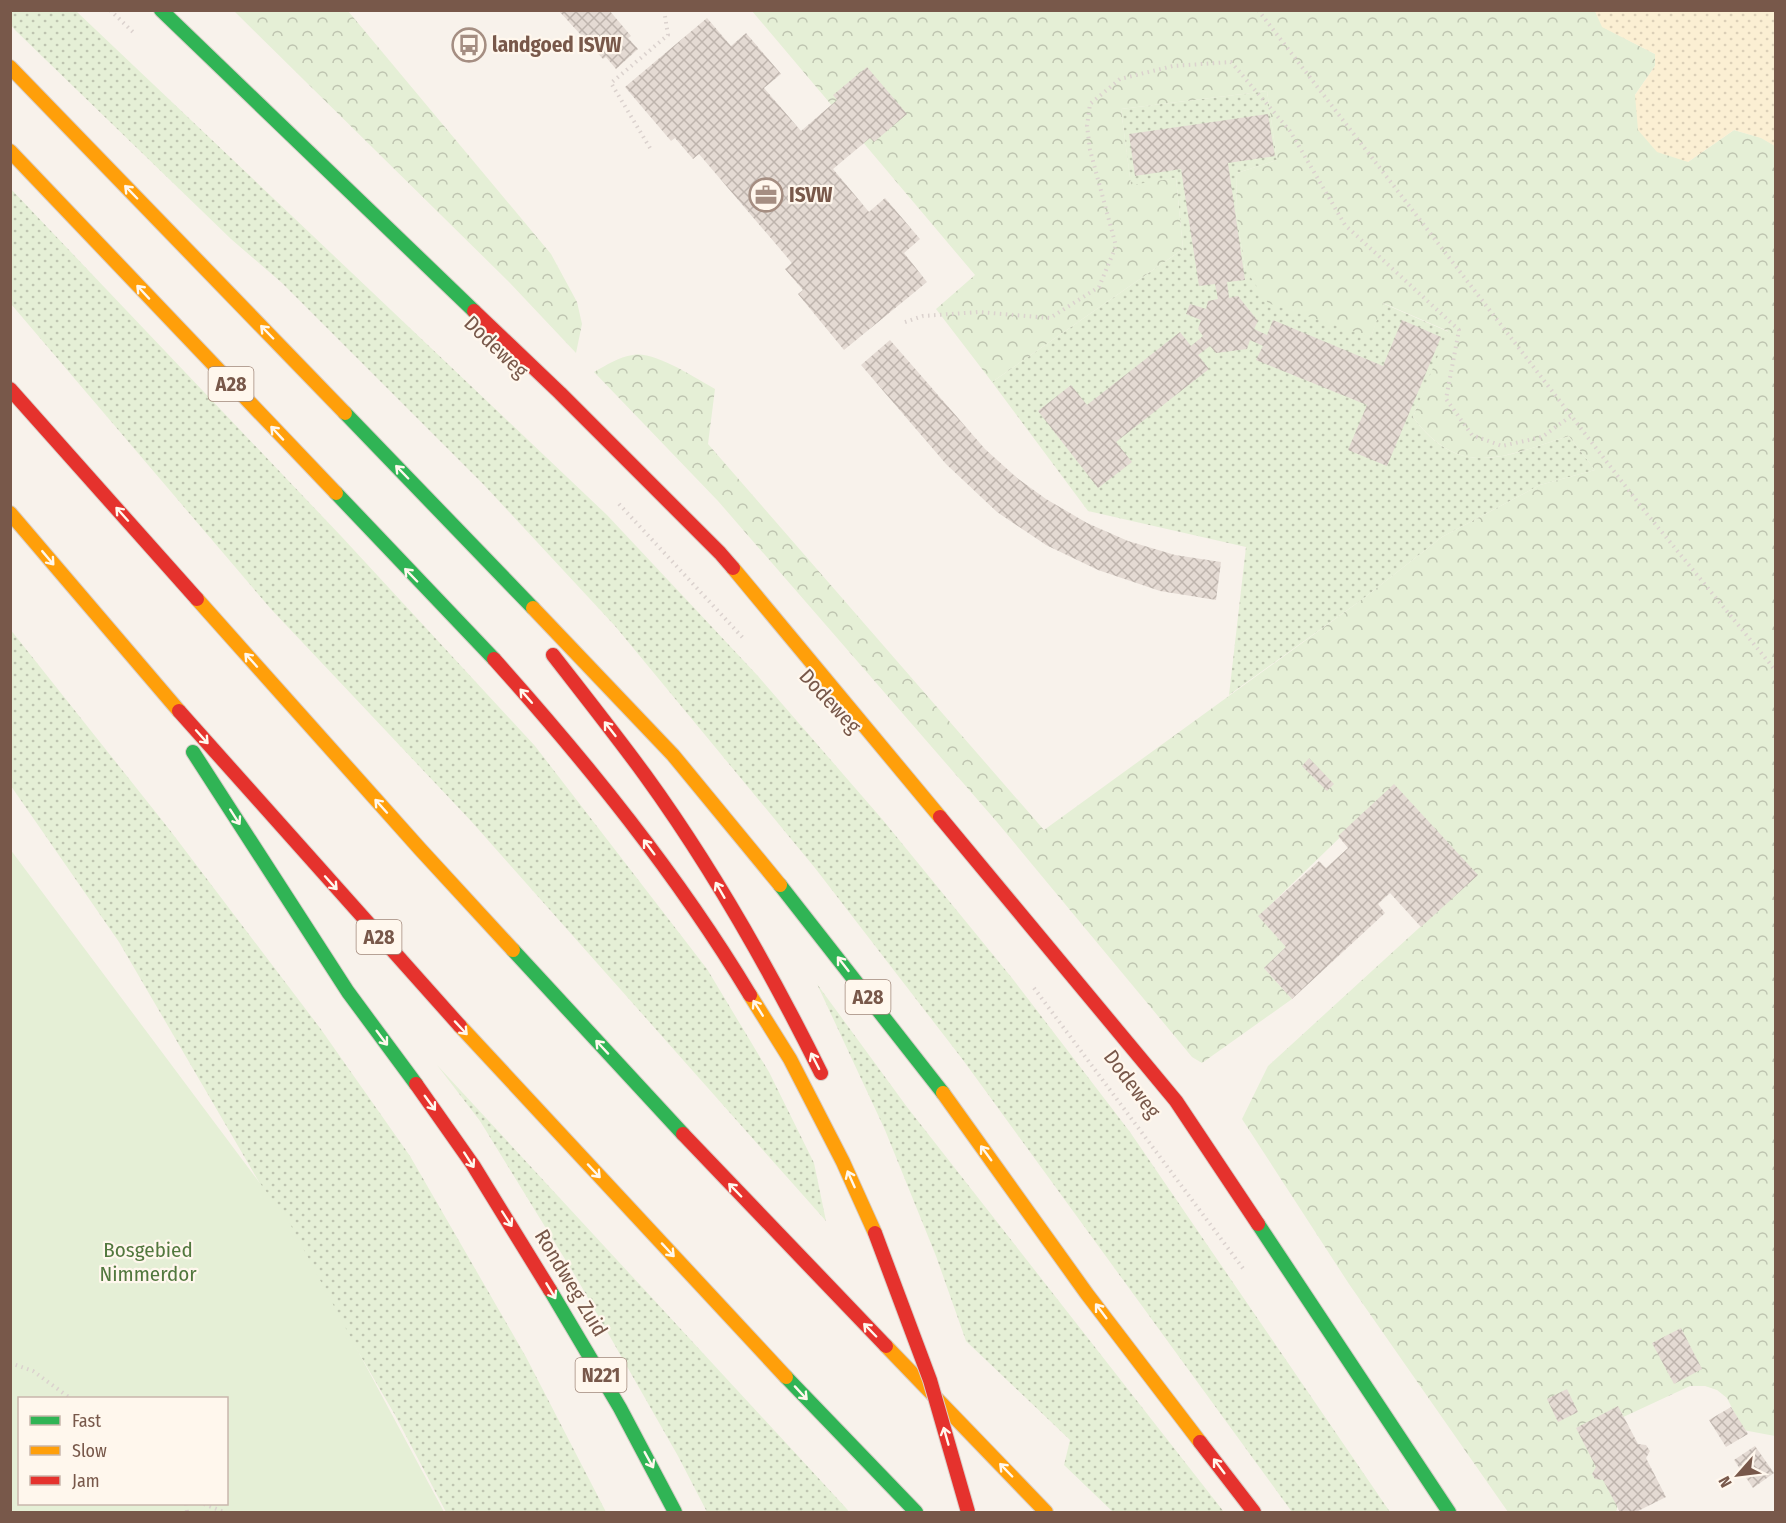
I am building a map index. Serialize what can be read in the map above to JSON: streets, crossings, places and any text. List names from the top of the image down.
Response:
{
  "streets": {
    "main road": [
      "Dodeweg",
      "A28",
      "Rondweg Zuid",
      "N221"
    ]
  },
  "crossings": [
    ["A28", "Rondweg Zuid"]
  ],
  "parks": ["Bosgebied Nimmerdor"],
  "places": {
    "bus stop": ["landgoed ISVW"],
    "office": ["ISVW"]
  },
  "legend": ["Fast", "Slow", "Jam"],
  "north": "bottom left"
}
